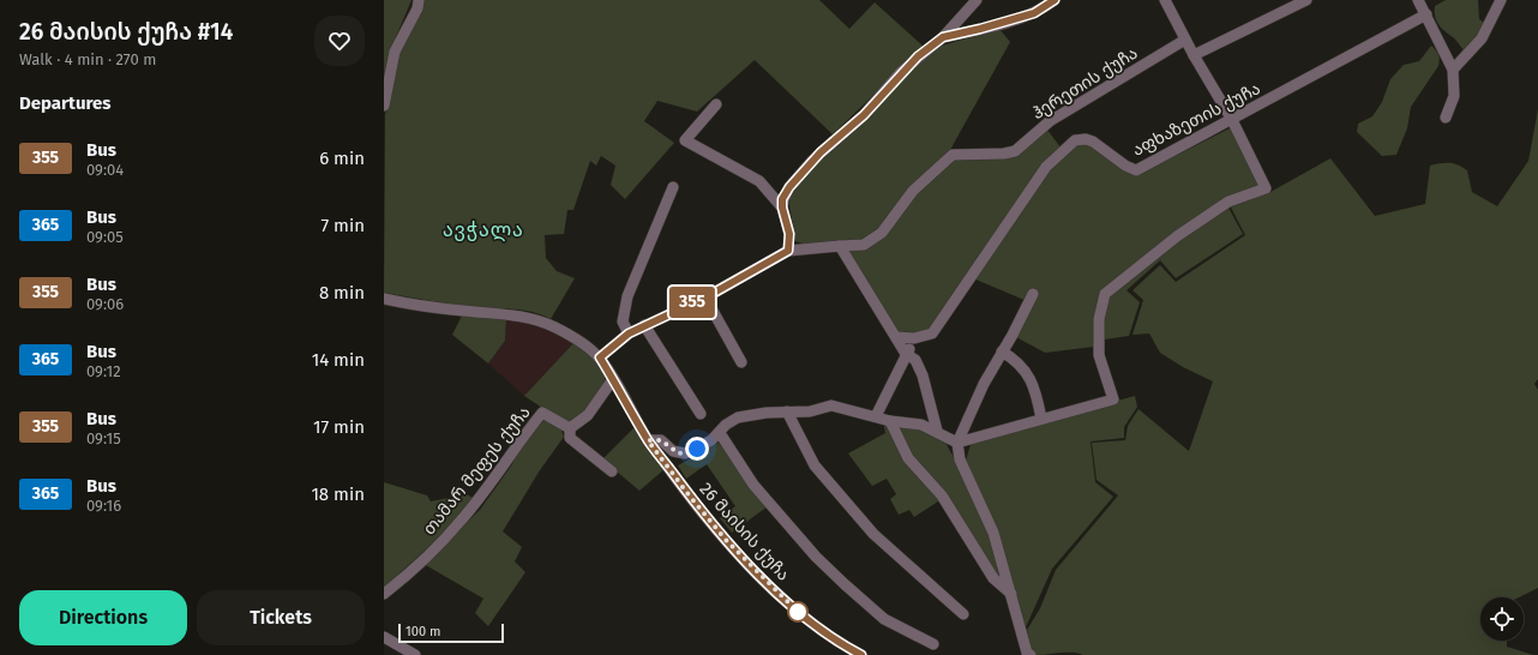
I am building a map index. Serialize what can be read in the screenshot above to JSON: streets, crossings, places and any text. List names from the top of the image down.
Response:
{
  "streets": {
    "street": [
      "ჰერეთის ქუჩა",
      "აფხაზეთის ქუჩა",
      "თამარ მეფეს ქუჩა",
      "26 მაისის ქუჩა"
    ]
  },
  "districts": ["ავჭალა"],
  "lines": ["bus line 355"],
  "scale_bar": "100 m",
  "page": {
    "heading": [
      ["26 მაისის ქუჩა #14", "Walk · 4 min · 270 m"],
      "Departures"
    ],
    "on_map": "355",
    "list": [
      {
        "mark": "355",
        "name": "Bus",
        "note": "09:04",
        "value": "6 min"
      },
      {
        "mark": "365",
        "name": "Bus",
        "note": "09:05",
        "value": "7 min"
      },
      {
        "mark": "355",
        "name": "Bus",
        "note": "09:06",
        "value": "8 min"
      },
      {
        "mark": "365",
        "name": "Bus",
        "note": "09:12",
        "value": "14 min"
      },
      {
        "mark": "355",
        "name": "Bus",
        "note": "09:15",
        "value": "17 min"
      },
      {
        "mark": "365",
        "name": "Bus",
        "note": "09:16",
        "value": "18 min"
      }
    ],
    "buttons": ["Directions", "Tickets"],
    "scale": "100 m"
  }
}
